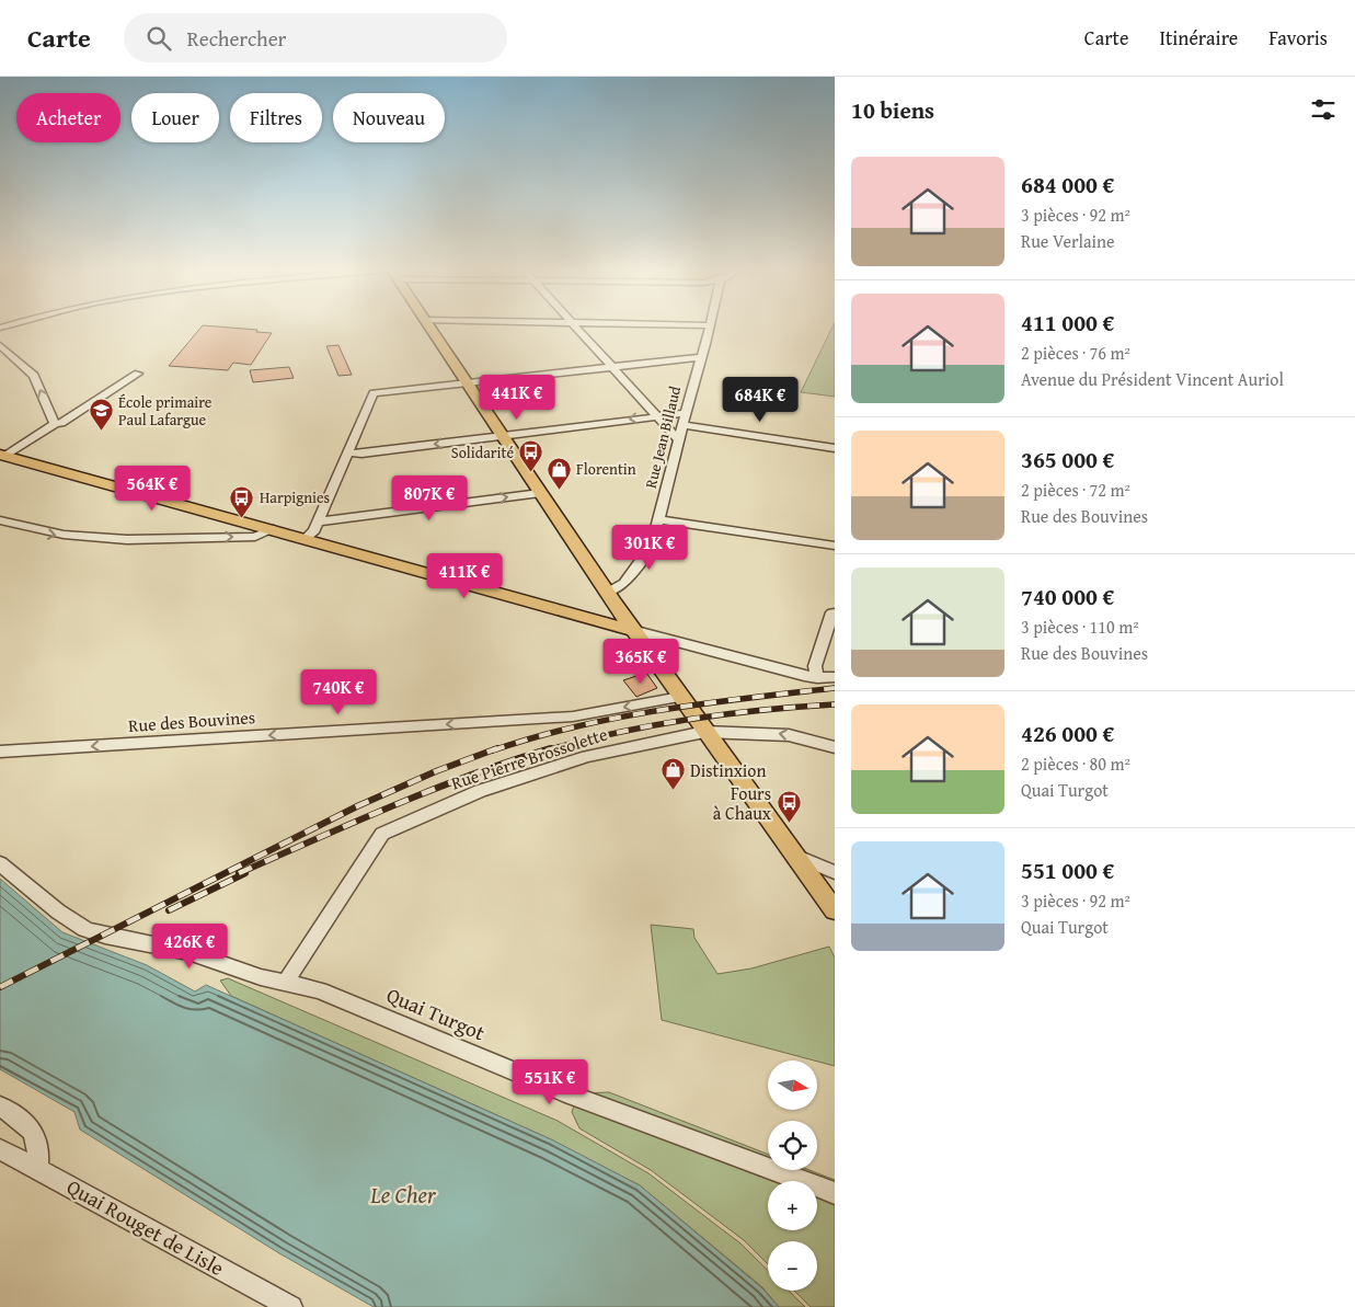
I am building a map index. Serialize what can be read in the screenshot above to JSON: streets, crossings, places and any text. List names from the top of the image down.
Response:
{
  "streets": {
    "street": [
      "Rue Jean Billaud",
      "Rue des Bouvines",
      "Rue Pierre Brossolette",
      "Quai Turgot",
      "Quai Rouget de Lisle"
    ]
  },
  "crossings": [
    ["Rue Pierre Brossolette", "Quai Turgot"]
  ],
  "one_way": ["Rue des Bouvines"],
  "water": ["Le Cher"],
  "places": {
    "school or university": ["École primaire Paul Lafargue"],
    "bus stop": ["Solidarité", "Harpignies", "Fours à Chaux"],
    "shop": ["Florentin", "Distinxion"]
  },
  "north": "right",
  "page": {
    "header": "Carte",
    "search": "Rechercher",
    "nav": ["Carte", "Itinéraire", "Favoris"],
    "heading": "10 biens",
    "chip": [
      "Acheter",
      "Louer",
      "Filtres",
      "Nouveau"
    ],
    "list": [
      {
        "name": "684 000 €",
        "note": "3 pièces · 92 m² · Rue Verlaine"
      },
      {
        "name": "411 000 €",
        "note": "2 pièces · 76 m² · Avenue du Président Vincent Auriol"
      },
      {
        "name": "365 000 €",
        "note": "2 pièces · 72 m² · Rue des Bouvines"
      },
      {
        "name": "740 000 €",
        "note": "3 pièces · 110 m² · Rue des Bouvines"
      },
      {
        "name": "426 000 €",
        "note": "2 pièces · 80 m² · Quai Turgot"
      },
      {
        "name": "551 000 €",
        "note": "3 pièces · 92 m² · Quai Turgot"
      }
    ],
    "price": [
      "441K €",
      "684K €",
      "564K €",
      "807K €",
      "301K €",
      "411K €",
      "365K €",
      "740K €",
      "426K €",
      "551K €"
    ],
    "map_buttons": ["+", "−"]
  }
}
